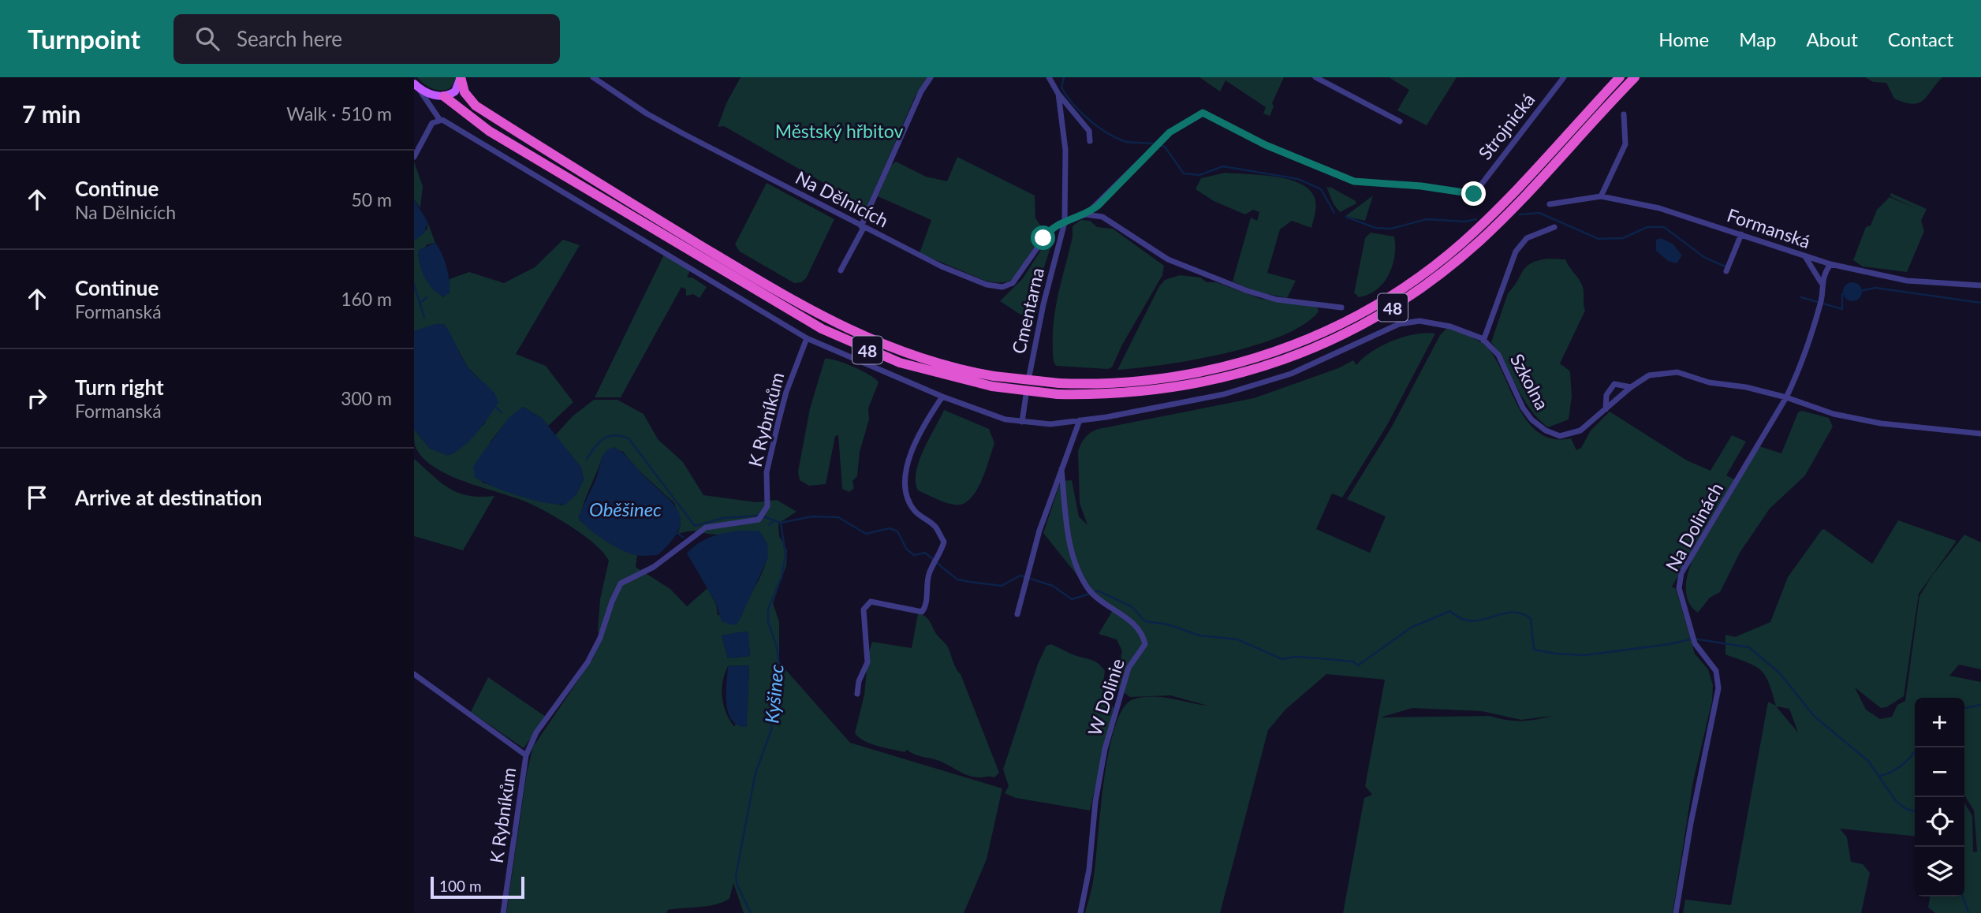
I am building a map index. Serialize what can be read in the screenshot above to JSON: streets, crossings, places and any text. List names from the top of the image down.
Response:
{
  "streets": {
    "highway": ["48"],
    "street": [
      "Strojnická",
      "Na Dělnicích",
      "Formanská",
      "Cmentarna",
      "Szkolna",
      "K Rybníkům",
      "Na Dolinách",
      "W Dolinie"
    ]
  },
  "crossings": [
    ["Na Dělnicích", "Cmentarna"],
    ["Formanská", "Na Dolinách"],
    ["Cmentarna", "Szkolna"],
    ["Szkolna", "K Rybníkům"],
    ["Szkolna", "Na Dolinách"]
  ],
  "water": ["Oběšinec", "Kyšinec"],
  "parks": ["Městský hřbitov"],
  "scale_bar": "100 m",
  "page": {
    "header": "Turnpoint",
    "search": "Search here",
    "nav": [
      "Home",
      "Map",
      "About",
      "Contact"
    ],
    "heading": ["7 min", "Walk · 510 m"],
    "list": [
      ["Continue", "Na Dělnicích", "50 m"],
      ["Continue", "Formanská", "160 m"],
      ["Turn right", "Formanská", "300 m"],
      "Arrive at destination"
    ],
    "map_buttons": ["+", "−"],
    "scale": "100 m"
  }
}
